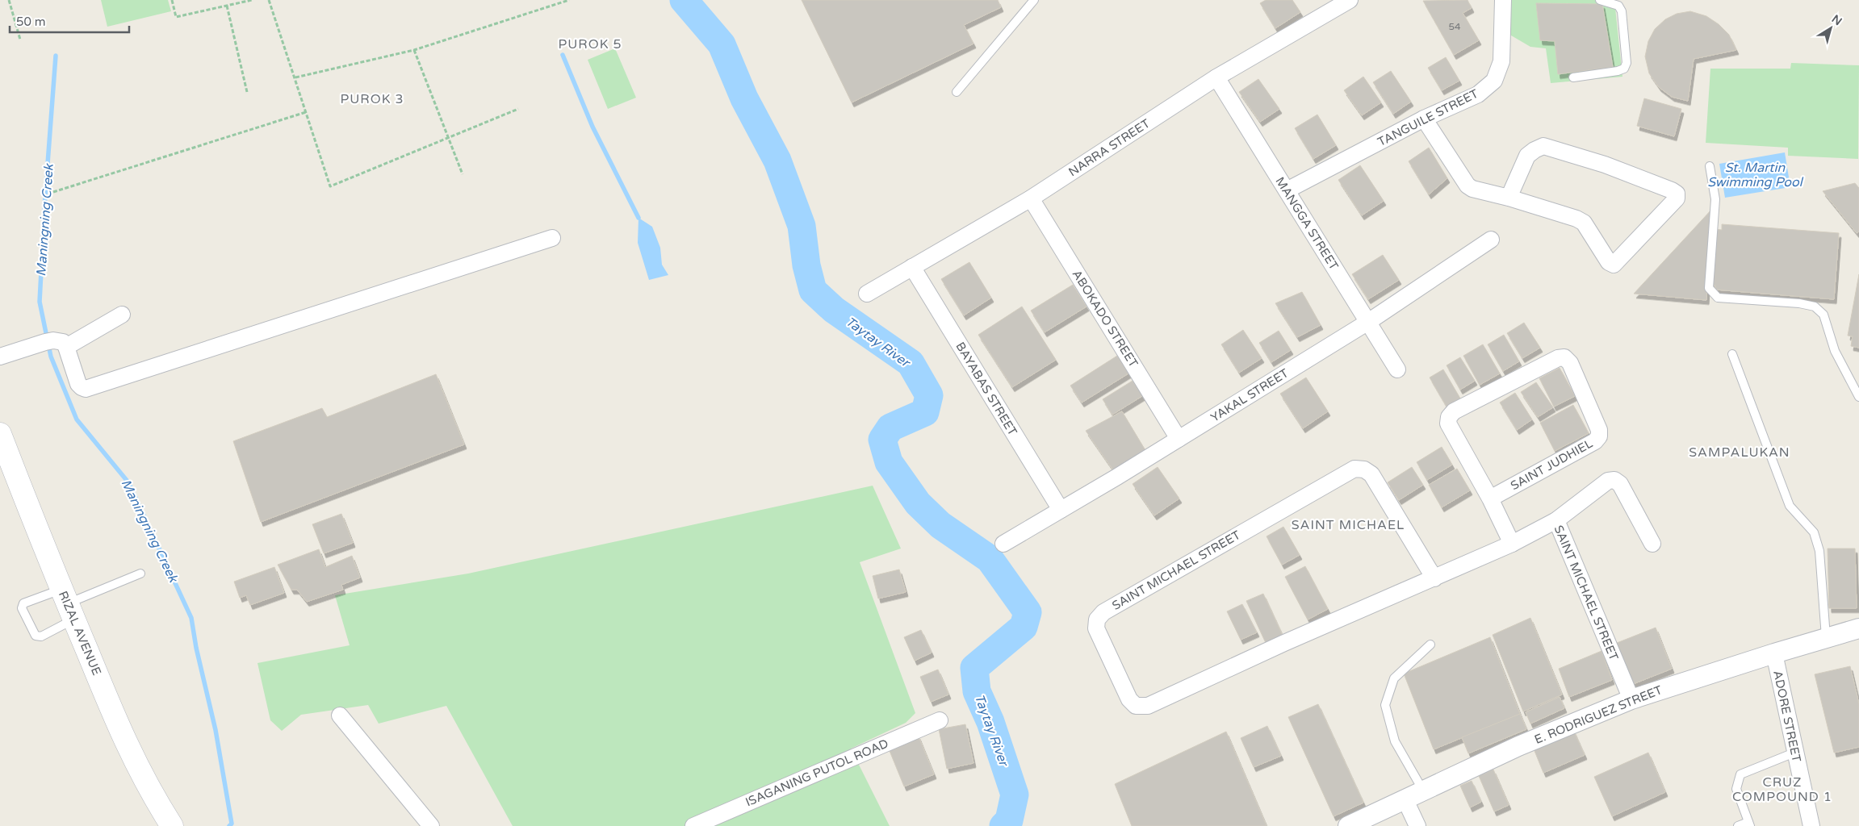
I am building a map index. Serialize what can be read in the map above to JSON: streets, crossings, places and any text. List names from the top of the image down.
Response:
{
  "streets": {
    "main road": ["RIZAL AVENUE"],
    "street": [
      "TANGUILE STREET",
      "NARRA STREET",
      "MANGGA STREET",
      "ABOKADO STREET",
      "BAYABAS STREET",
      "YAKAL STREET",
      "SAINT JUDHIEL",
      "SAINT MICHAEL STREET",
      "E. RODRIGUEZ STREET",
      "ADORE STREET",
      "ISAGANING PUTOL ROAD"
    ]
  },
  "crossings": [
    ["TANGUILE STREET", "MANGGA STREET"],
    ["NARRA STREET", "MANGGA STREET"],
    ["NARRA STREET", "ABOKADO STREET"],
    ["NARRA STREET", "BAYABAS STREET"],
    ["MANGGA STREET", "YAKAL STREET"],
    ["ABOKADO STREET", "YAKAL STREET"],
    ["BAYABAS STREET", "YAKAL STREET"],
    ["SAINT MICHAEL STREET", "E. RODRIGUEZ STREET"],
    ["E. RODRIGUEZ STREET", "ADORE STREET"]
  ],
  "districts": [
    "PUROK 5",
    "PUROK 3",
    "SAMPALUKAN",
    "SAINT MICHAEL",
    "CRUZ COMPOUND 1"
  ],
  "water": ["St. Martin Swimming Pool", "Maningning Creek", "Taytay River"],
  "house_numbers": ["54"],
  "scale_bar": "50 m",
  "north": "top right"
}
